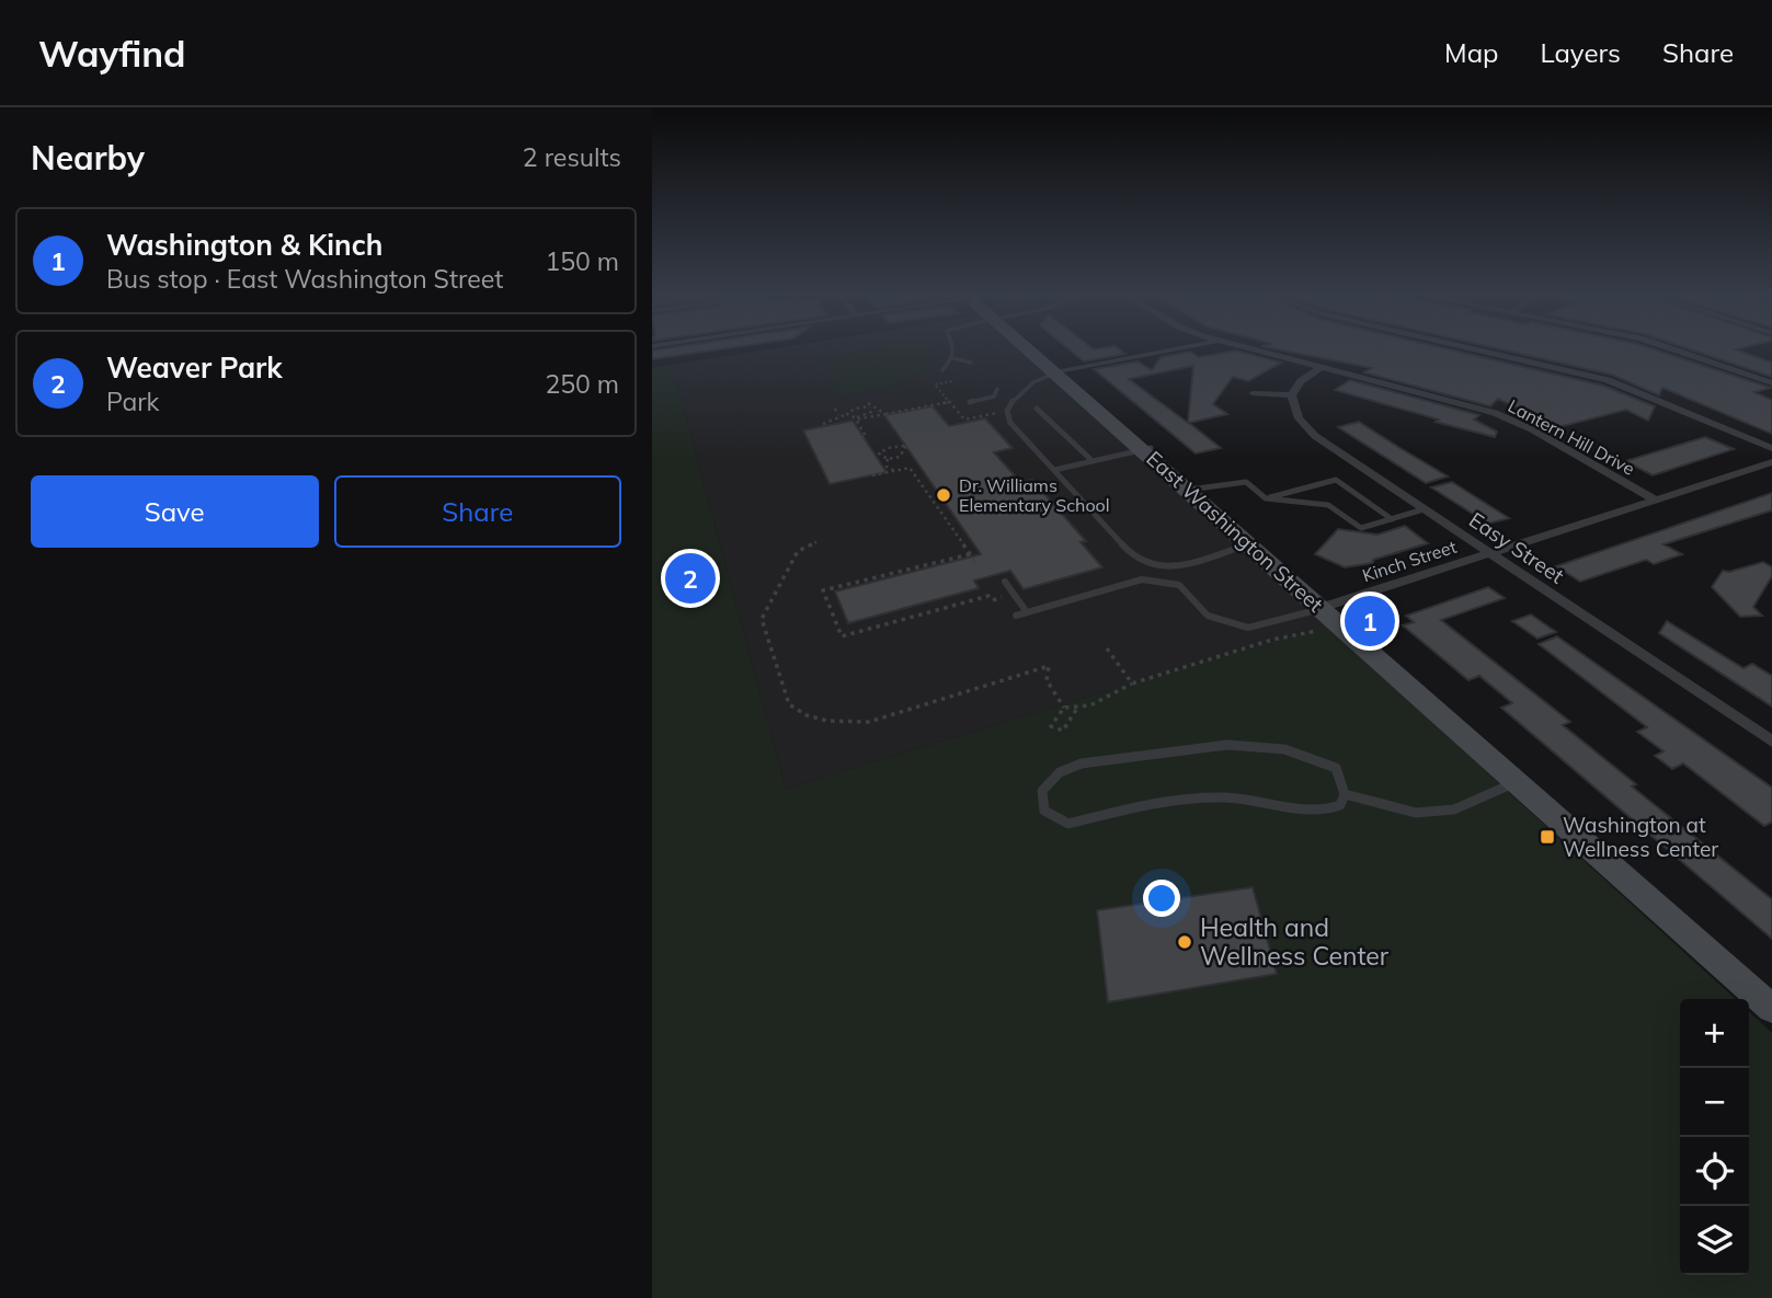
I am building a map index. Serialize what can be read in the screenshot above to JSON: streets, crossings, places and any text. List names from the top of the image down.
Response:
{
  "streets": {
    "main road": ["East Washington Street"],
    "street": ["Lantern Hill Drive", "Easy Street", "Kinch Street"]
  },
  "crossings": [
    ["Lantern Hill Drive", "Kinch Street"],
    ["East Washington Street", "Kinch Street"],
    ["Easy Street", "Kinch Street"]
  ],
  "places": {
    "other": ["Dr. Williams Elementary School", "Health and Wellness Center"],
    "transit": ["Washington at Wellness Center"]
  },
  "page": {
    "header": "Wayfind",
    "nav": ["Map", "Layers", "Share"],
    "heading": ["Nearby", "2 results"],
    "list": [
      {
        "mark": "1",
        "name": "Washington & Kinch",
        "note": "Bus stop · East Washington Street",
        "value": "150 m"
      },
      {
        "mark": "2",
        "name": "Weaver Park",
        "note": "Park",
        "value": "250 m"
      }
    ],
    "buttons": ["Save", "Share"],
    "pins": ["2", "1"],
    "map_buttons": ["+", "−"]
  }
}
